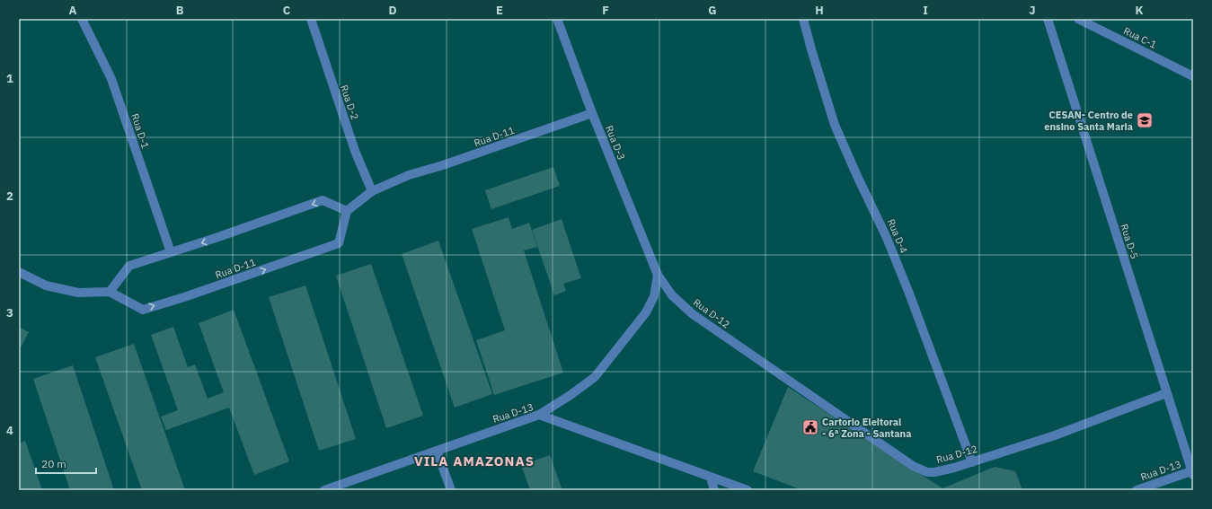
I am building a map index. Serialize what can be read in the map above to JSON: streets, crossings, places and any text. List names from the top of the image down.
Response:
{
  "streets": {
    "street": [
      "Rua C-1",
      "Rua D-2",
      "Rua D-1",
      "Rua D-11",
      "Rua D-3",
      "Rua D-4",
      "Rua D-5",
      "Rua D-12",
      "Rua D-13"
    ]
  },
  "crossings": [
    ["Rua D-2", "Rua D-11"],
    ["Rua D-11", "Rua D-3"],
    ["Rua D-3", "Rua D-12"],
    ["Rua D-4", "Rua D-12"],
    ["Rua D-5", "Rua D-12"],
    ["Rua D-5", "Rua D-13"]
  ],
  "districts": ["VILA AMAZONAS"],
  "places": {
    "school or university": ["CESAN- Centro de ensino Santa Maria"],
    "public building": ["Cartorio Eleitoral - 6ª Zona - Santana"]
  },
  "scale_bar": "20 m",
  "grid": {
    "columns": [
      "A",
      "B",
      "C",
      "D",
      "E",
      "F",
      "G",
      "H",
      "I",
      "J",
      "K"
    ],
    "rows": [
      "1",
      "2",
      "3",
      "4"
    ]
  }
}
